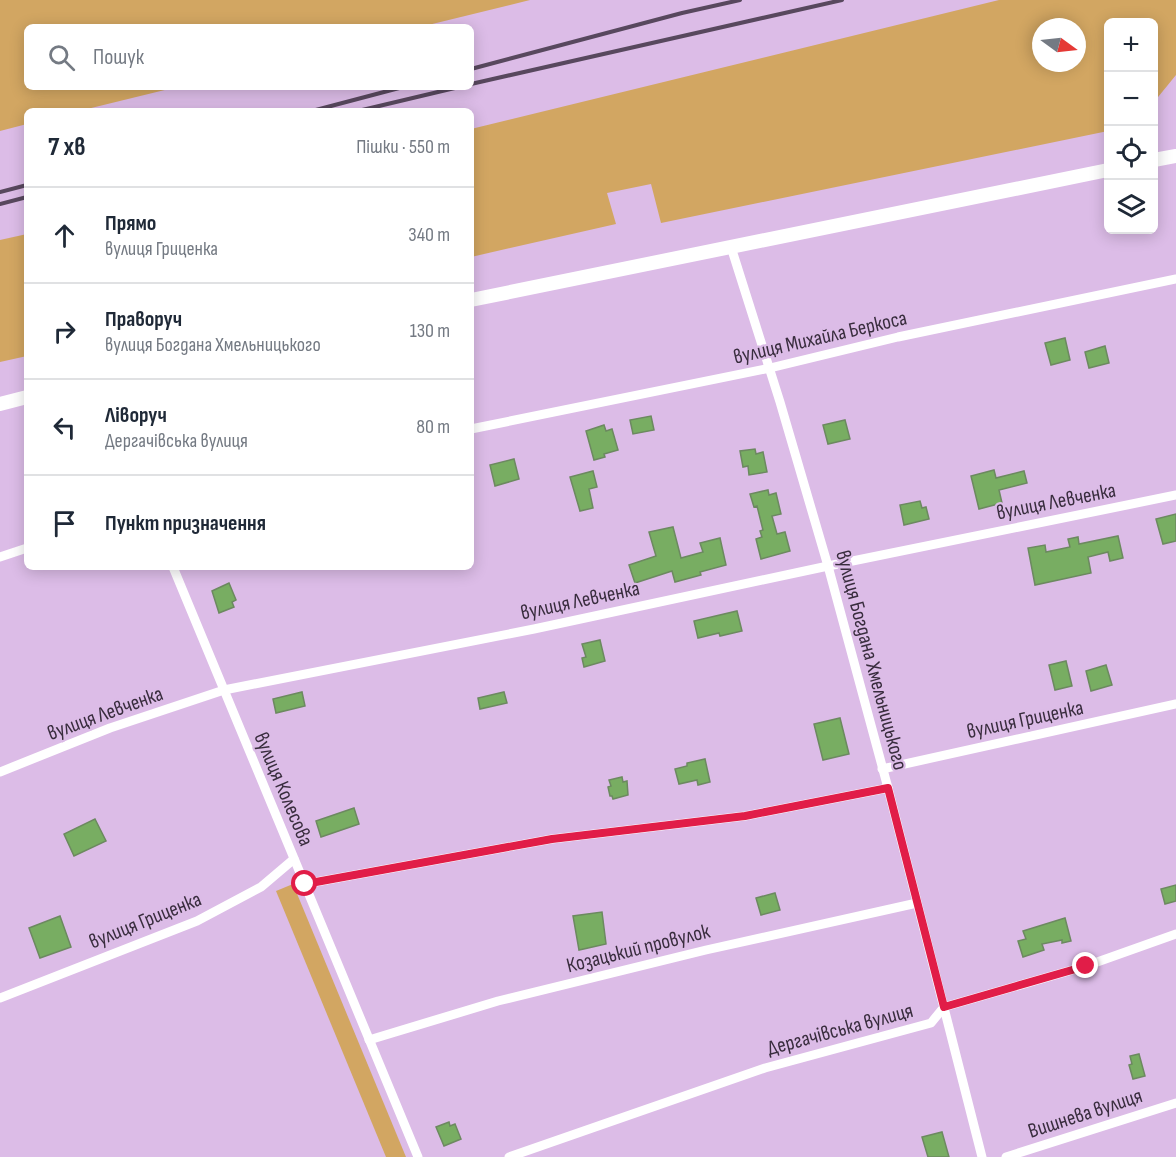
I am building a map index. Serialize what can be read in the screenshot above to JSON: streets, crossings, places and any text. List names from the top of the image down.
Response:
{
  "streets": {
    "street": [
      "вулиця Михайла Беркоса",
      "вулиця Левченка",
      "вулиця Богдана Хмельницького",
      "вулиця Гриценка",
      "вулиця Колесова",
      "Козацький провулок",
      "Дергачівська вулиця",
      "Вишнева вулиця"
    ]
  },
  "crossings": [
    ["вулиця Михайла Беркоса", "вулиця Богдана Хмельницького"],
    ["вулиця Левченка", "вулиця Богдана Хмельницького"],
    ["вулиця Левченка", "вулиця Колесова"],
    ["вулиця Богдана Хмельницького", "вулиця Гриценка"],
    ["вулиця Богдана Хмельницького", "Козацький провулок"],
    ["вулиця Богдана Хмельницького", "Дергачівська вулиця"],
    ["вулиця Гриценка", "вулиця Колесова"],
    ["вулиця Колесова", "Козацький провулок"]
  ],
  "north": "right",
  "page": {
    "map_buttons": ["+", "−"],
    "search": "Пошук",
    "heading": ["7 хв", "Пішки · 550 m"],
    "list": [
      ["Прямо", "вулиця Гриценка", "340 m"],
      ["Праворуч", "вулиця Богдана Хмельницького", "130 m"],
      ["Ліворуч", "Дергачівська вулиця", "80 m"],
      "Пункт призначення"
    ]
  }
}
